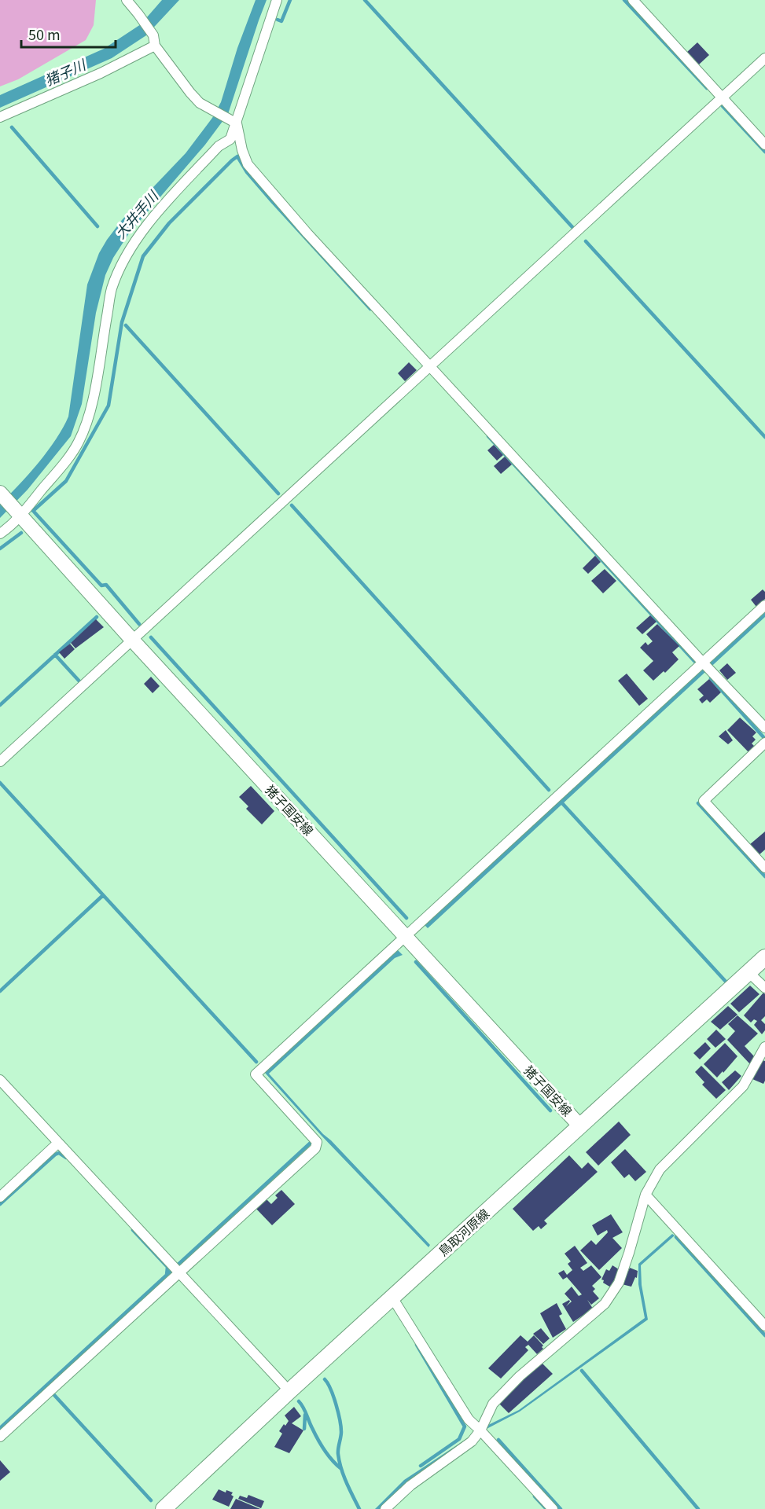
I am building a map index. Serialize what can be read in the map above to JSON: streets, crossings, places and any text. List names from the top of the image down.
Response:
{
  "streets": {
    "main road": ["猪子国安線", "鳥取河原線"]
  },
  "crossings": [
    ["猪子国安線", "鳥取河原線"]
  ],
  "water": ["猪子川", "大井手川"],
  "scale_bar": "50 m"
}
